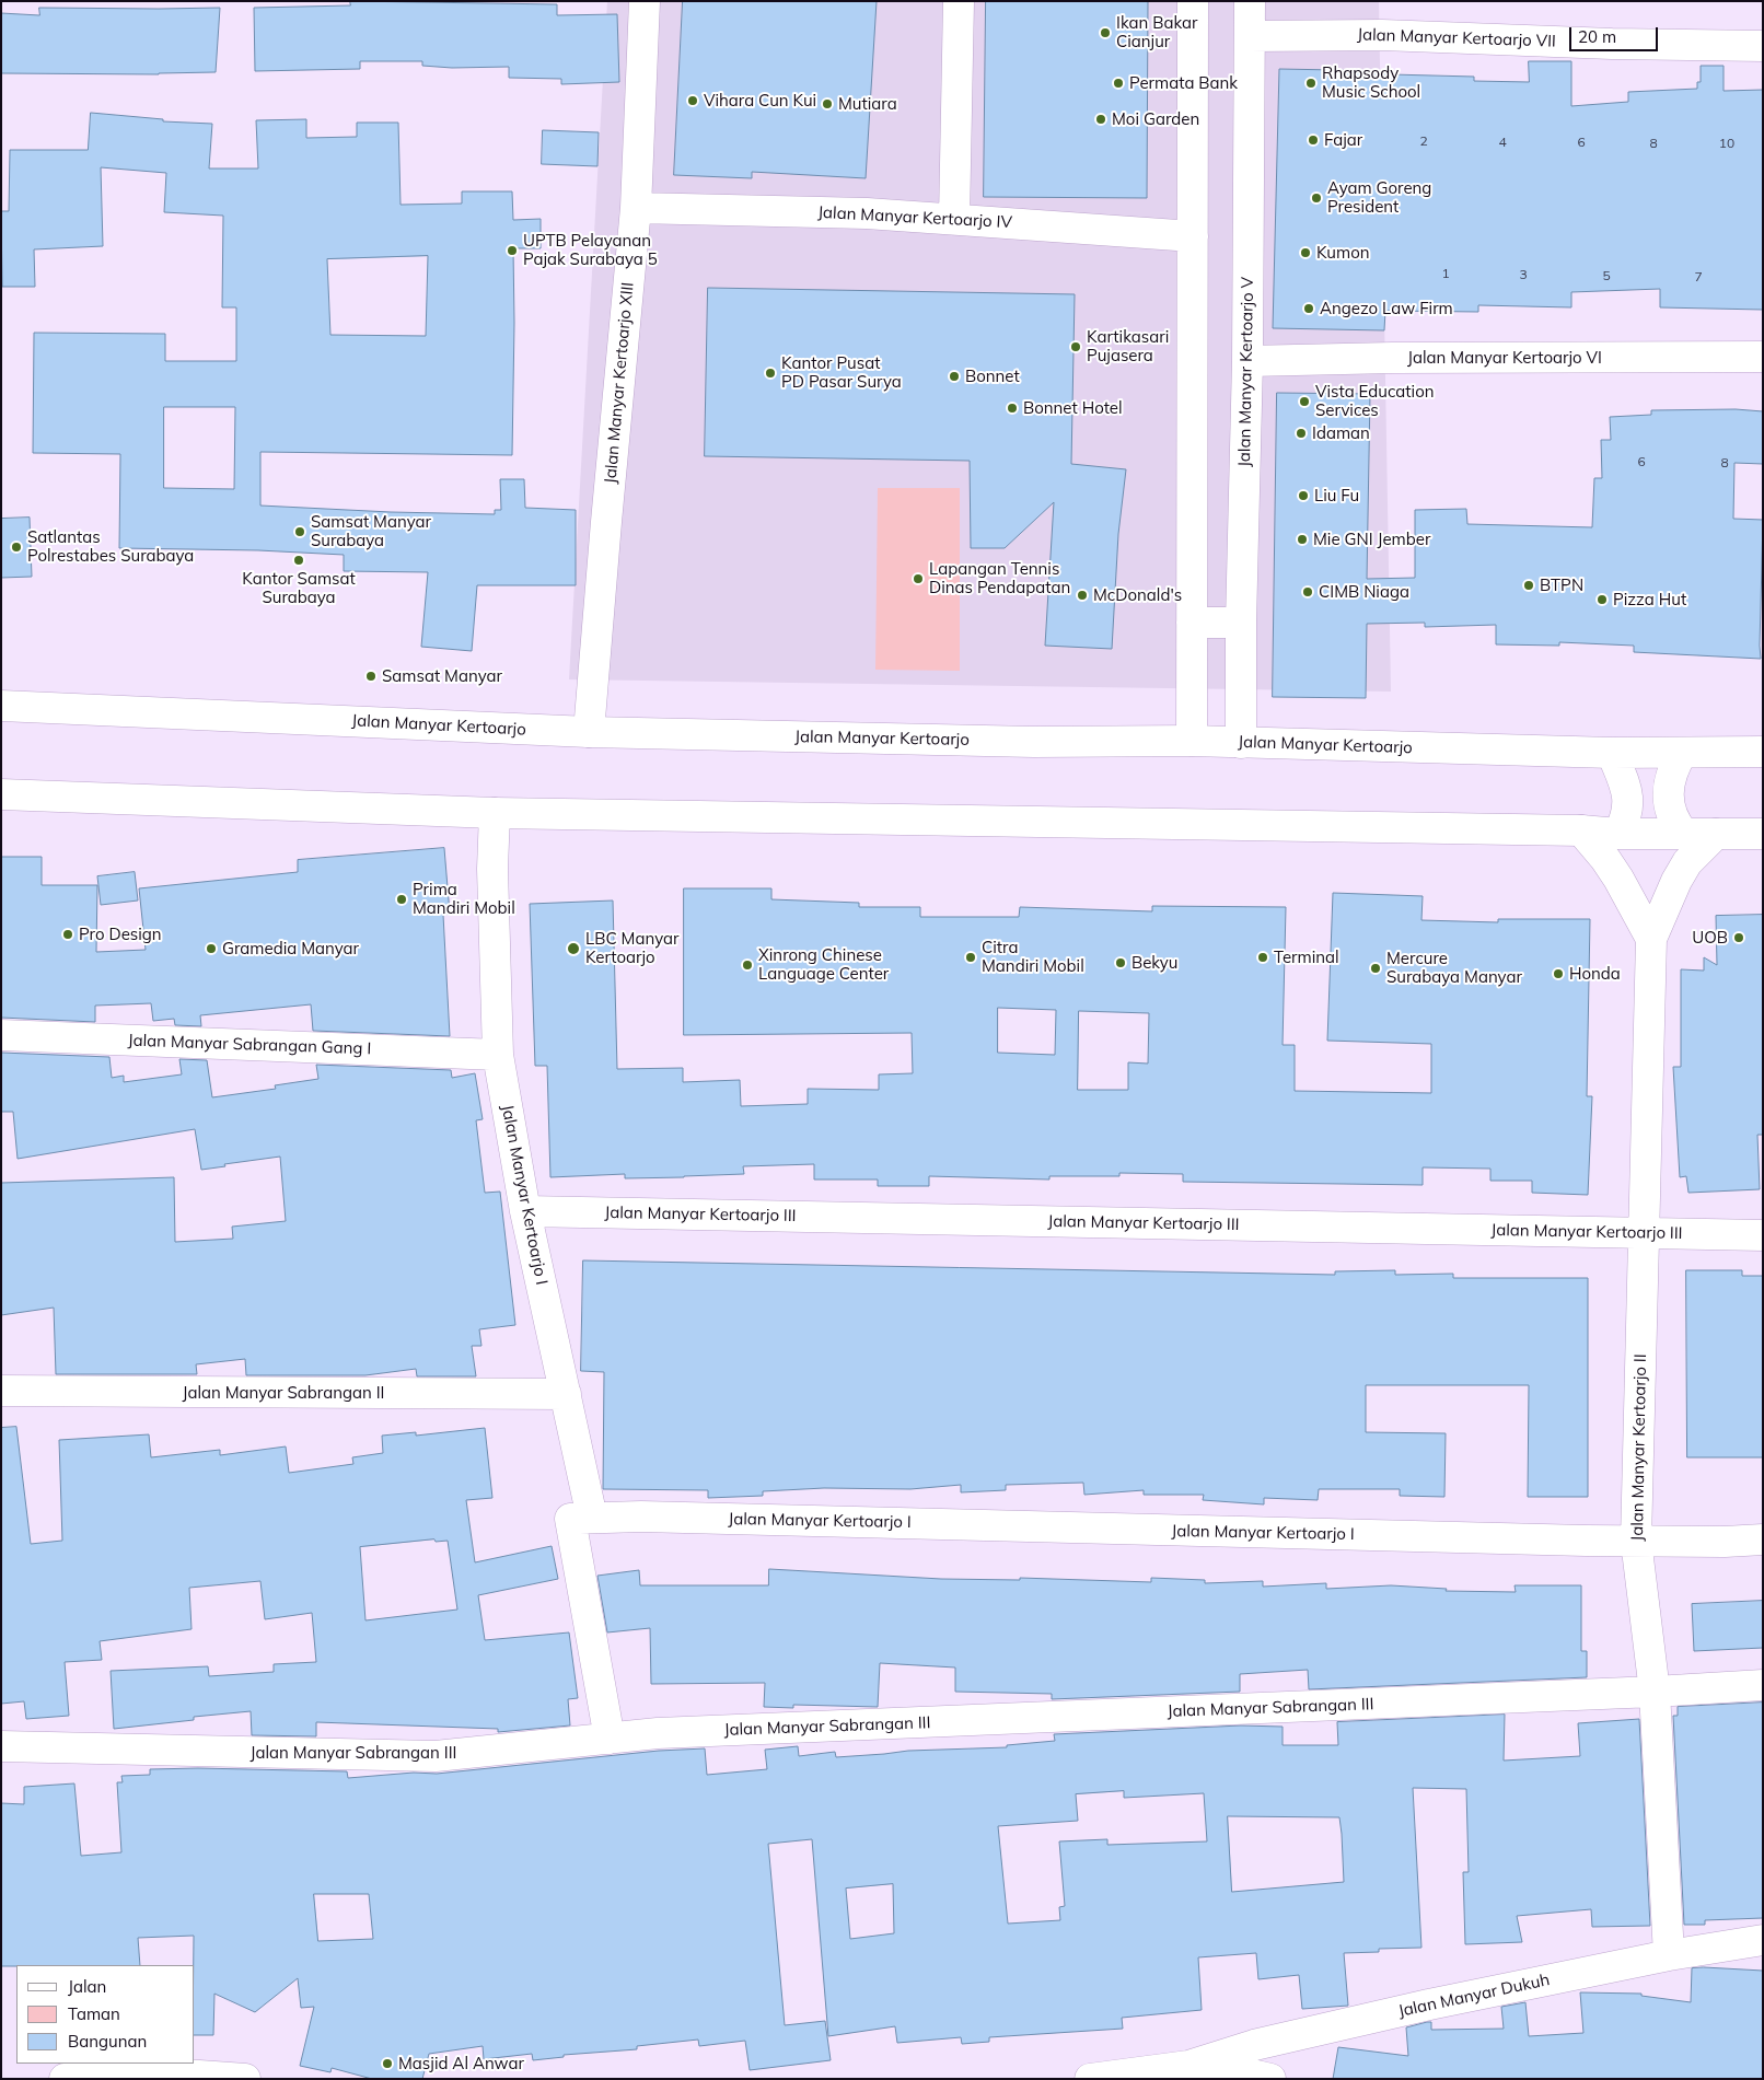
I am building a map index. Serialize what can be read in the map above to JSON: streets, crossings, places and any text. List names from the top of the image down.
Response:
{
  "streets": {
    "street": [
      "Jalan Manyar Kertoarjo VII",
      "Jalan Manyar Kertoarjo IV",
      "Jalan Manyar Kertoarjo VI",
      "Jalan Manyar Kertoarjo V",
      "Jalan Manyar Kertoarjo XIII",
      "Jalan Manyar Kertoarjo",
      "Jalan Manyar Sabrangan Gang I",
      "Jalan Manyar Kertoarjo I",
      "Jalan Manyar Kertoarjo III",
      "Jalan Manyar Sabrangan II",
      "Jalan Manyar Kertoarjo II",
      "Jalan Manyar Sabrangan III",
      "Jalan Manyar Dukuh"
    ]
  },
  "crossings": [
    ["Jalan Manyar Kertoarjo VII", "Jalan Manyar Kertoarjo V"],
    ["Jalan Manyar Kertoarjo IV", "Jalan Manyar Kertoarjo XIII"],
    ["Jalan Manyar Kertoarjo VI", "Jalan Manyar Kertoarjo V"],
    ["Jalan Manyar Kertoarjo V", "Jalan Manyar Kertoarjo"],
    ["Jalan Manyar Kertoarjo XIII", "Jalan Manyar Kertoarjo"],
    ["Jalan Manyar Sabrangan Gang I", "Jalan Manyar Kertoarjo I"],
    ["Jalan Manyar Kertoarjo I", "Jalan Manyar Kertoarjo III"],
    ["Jalan Manyar Kertoarjo I", "Jalan Manyar Sabrangan II"],
    ["Jalan Manyar Kertoarjo I", "Jalan Manyar Kertoarjo II"],
    ["Jalan Manyar Kertoarjo III", "Jalan Manyar Kertoarjo II"],
    ["Jalan Manyar Kertoarjo II", "Jalan Manyar Sabrangan III"],
    ["Jalan Manyar Kertoarjo II", "Jalan Manyar Dukuh"]
  ],
  "places": [
    "Ikan Bakar Cianjur",
    "Permata Bank",
    "Rhapsody Music School",
    "Vihara Cun Kui",
    "Mutiara",
    "Moi Garden",
    "Fajar",
    "Ayam Goreng President",
    "UPTB Pelayanan Pajak Surabaya 5",
    "Kumon",
    "Angezo Law Firm",
    "Kartikasari Pujasera",
    "Kantor Pusat PD Pasar Surya",
    "Bonnet",
    "Vista Education Services",
    "Bonnet Hotel",
    "Idaman",
    "Liu Fu",
    "Samsat Manyar Surabaya",
    "Mie GNI Jember",
    "Satlantas Polrestabes Surabaya",
    "Kantor Samsat Surabaya",
    "Lapangan Tennis Dinas Pendapatan",
    "BTPN",
    "CIMB Niaga",
    "McDonald's",
    "Pizza Hut",
    "Samsat Manyar",
    "Prima Mandiri Mobil",
    "Pro Design",
    "UOB",
    "Gramedia Manyar",
    "LBC Manyar Kertoarjo",
    "Citra Mandiri Mobil",
    "Terminal",
    "Bekyu",
    "Xinrong Chinese Language Center",
    "Mercure Surabaya Manyar",
    "Honda",
    "Masjid Al Anwar"
  ],
  "house_numbers": [
    "2",
    "4",
    "6",
    "8",
    "10",
    "1",
    "3",
    "5",
    "7",
    "6",
    "8"
  ],
  "legend": ["Jalan", "Taman", "Bangunan"],
  "scale_bar": "20 m"
}
